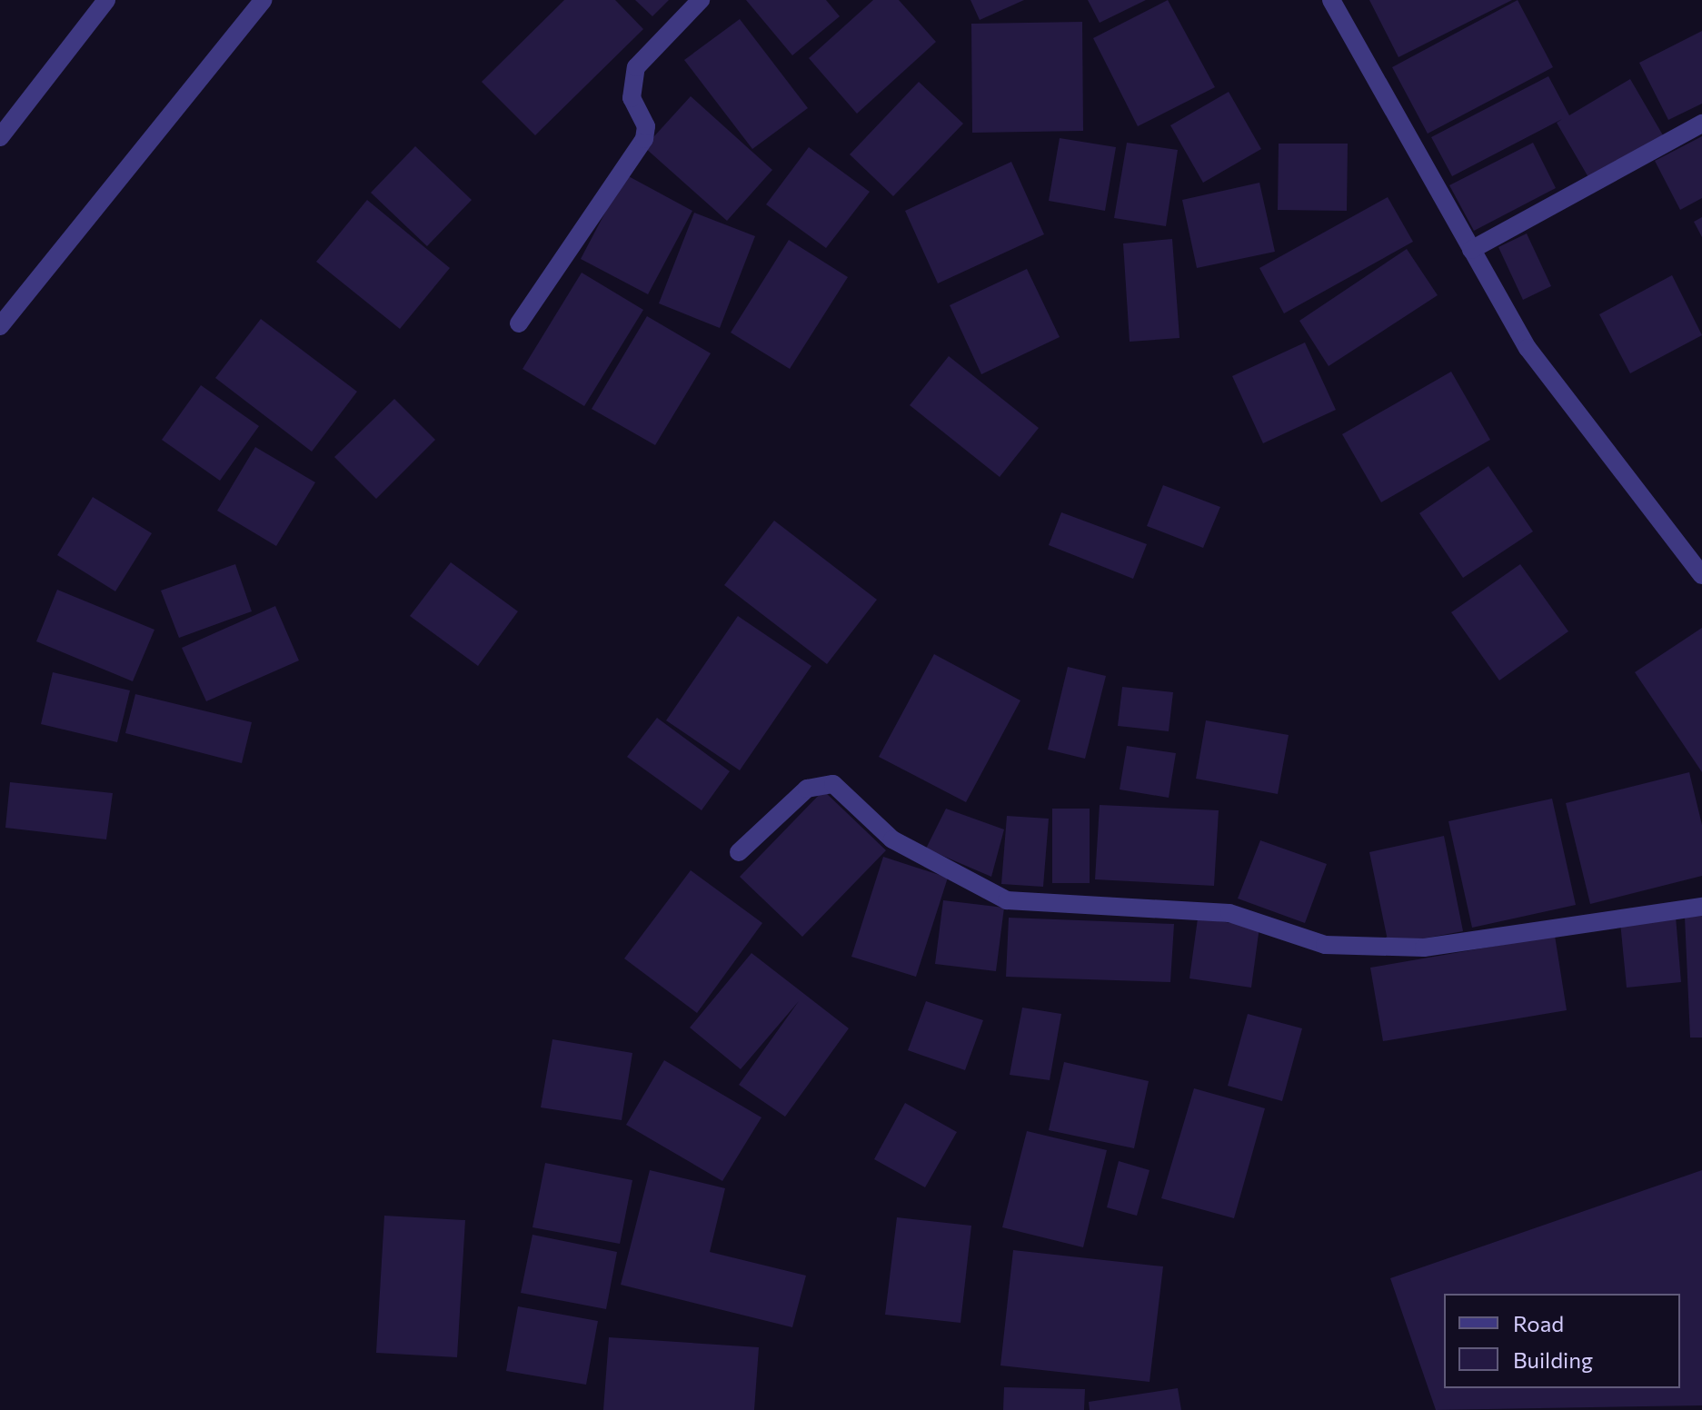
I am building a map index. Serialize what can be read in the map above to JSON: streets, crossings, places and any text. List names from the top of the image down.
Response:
{
  "legend": ["Road", "Building"]
}
